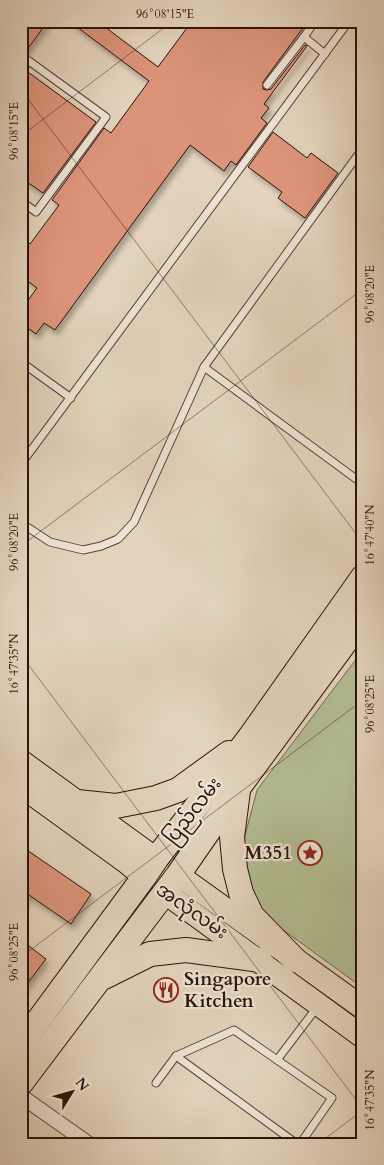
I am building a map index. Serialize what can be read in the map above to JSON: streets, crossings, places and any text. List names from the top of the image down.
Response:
{
  "streets": {
    "highway": ["ပြည်လမ်း", "အလုံလမ်း"]
  },
  "crossings": [
    ["ပြည်လမ်း", "အလုံလမ်း"]
  ],
  "places": {
    "place": ["M351"],
    "restaurant": ["Singapore Kitchen"]
  },
  "north": "top right",
  "coordinates": [
    "96°08'15\"E",
    "96°08'20\"E",
    "16°47'40\"N",
    "16°47'35\"N",
    "96°08'25\"E"
  ]
}
